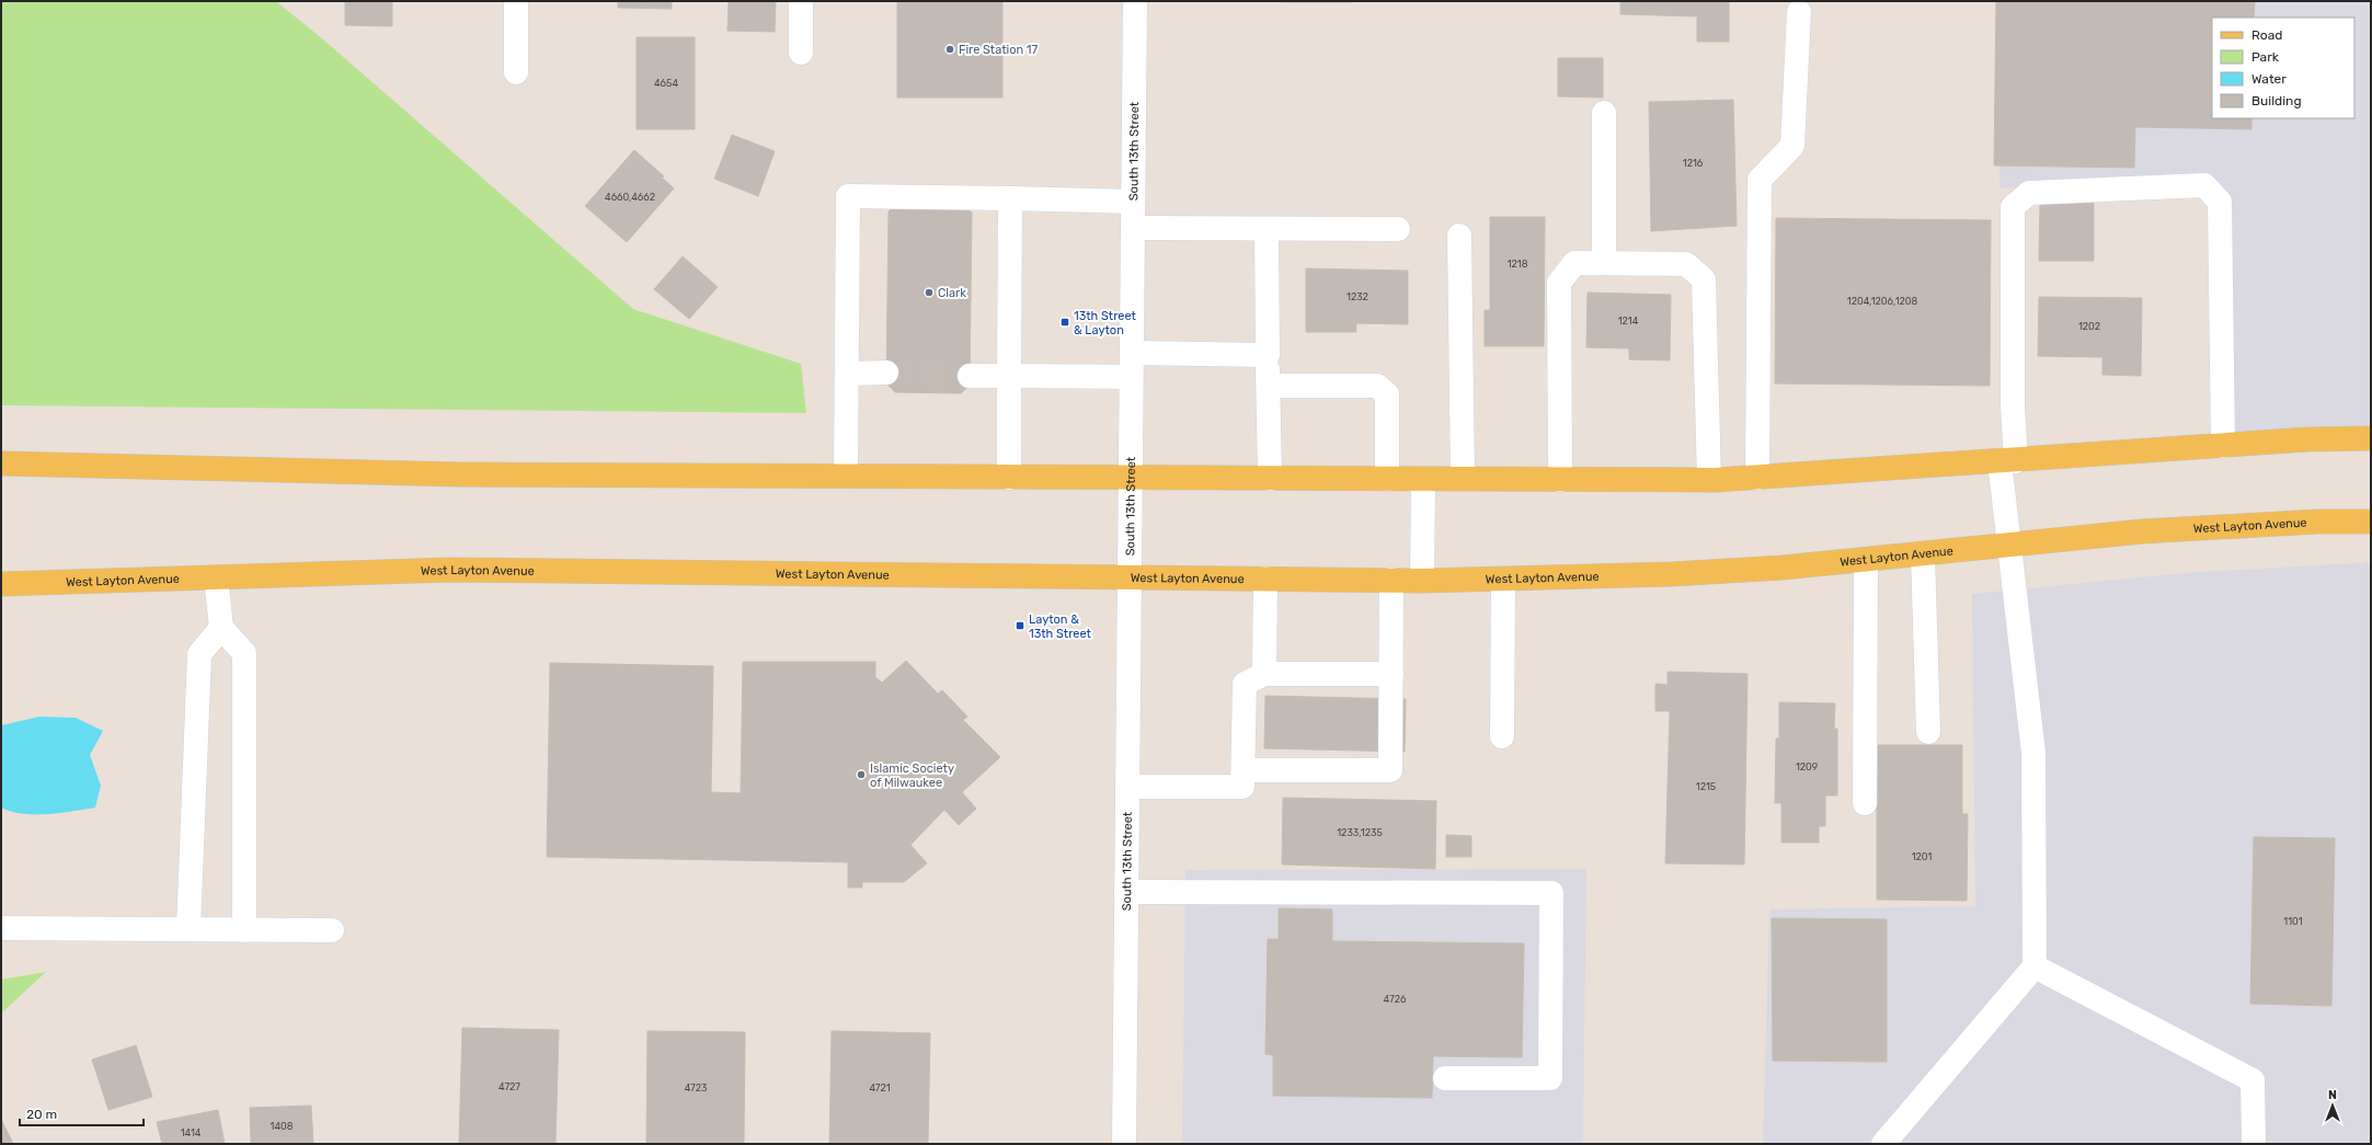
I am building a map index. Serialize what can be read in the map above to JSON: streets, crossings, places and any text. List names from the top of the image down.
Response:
{
  "streets": {
    "main road": ["West Layton Avenue"],
    "street": ["South 13th Street"]
  },
  "crossings": [
    ["South 13th Street", "West Layton Avenue"]
  ],
  "places": {
    "other": ["Fire Station 17", "Clark", "Islamic Society of Milwaukee"],
    "transit": ["13th Street & Layton", "Layton & 13th Street"]
  },
  "house_numbers": [
    "4654",
    "1216",
    "4660,4662",
    "1218",
    "1232",
    "1204,1206,1208",
    "1214",
    "1202",
    "1209",
    "1215",
    "1233,1235",
    "1201",
    "1101",
    "4726",
    "4727",
    "4723",
    "4721",
    "1408",
    "1414"
  ],
  "legend": [
    "Road",
    "Park",
    "Water",
    "Building"
  ],
  "scale_bar": "20 m",
  "north": "top"
}
